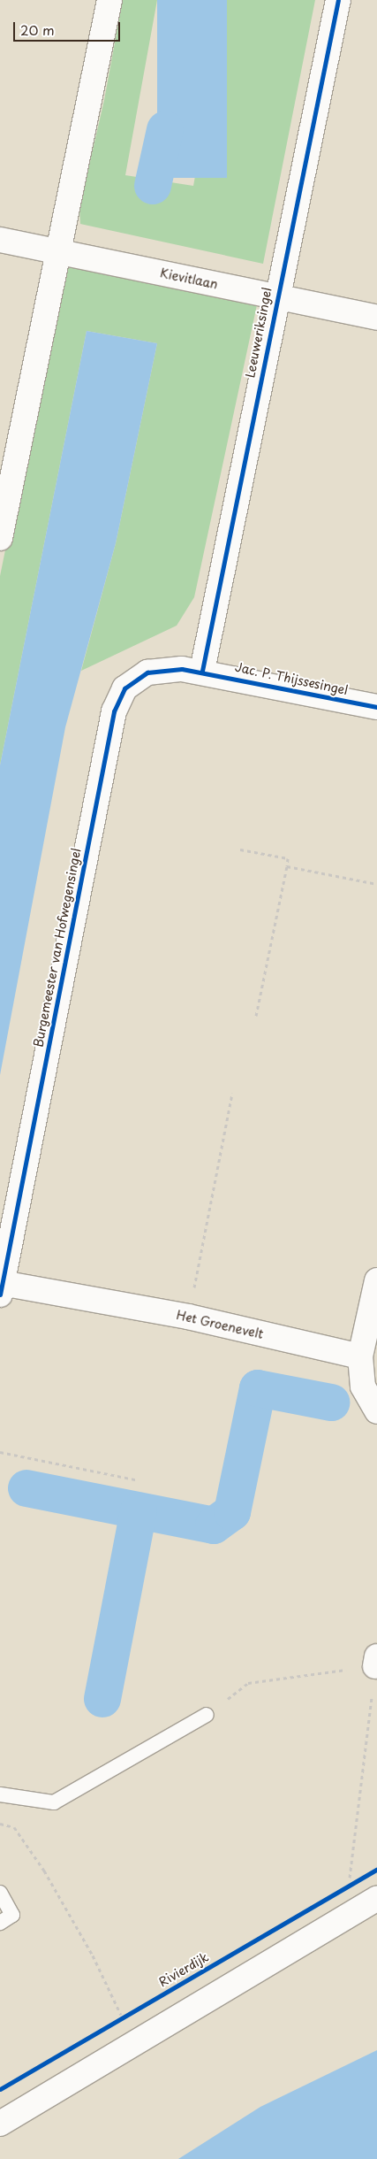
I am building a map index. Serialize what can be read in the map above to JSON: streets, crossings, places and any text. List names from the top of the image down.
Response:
{
  "streets": {
    "street": [
      "Kievitlaan",
      "Leeuweriksingel",
      "Jac. P. Thijssesingel",
      "Burgemeester van Hofwegensingel",
      "Het Groenevelt"
    ],
    "cycle path": ["Rivierdijk"]
  },
  "crossings": [
    ["Kievitlaan", "Leeuweriksingel"],
    ["Leeuweriksingel", "Jac. P. Thijssesingel"],
    ["Leeuweriksingel", "Burgemeester van Hofwegensingel"],
    ["Jac. P. Thijssesingel", "Burgemeester van Hofwegensingel"],
    ["Burgemeester van Hofwegensingel", "Het Groenevelt"]
  ],
  "scale_bar": "20 m"
}
